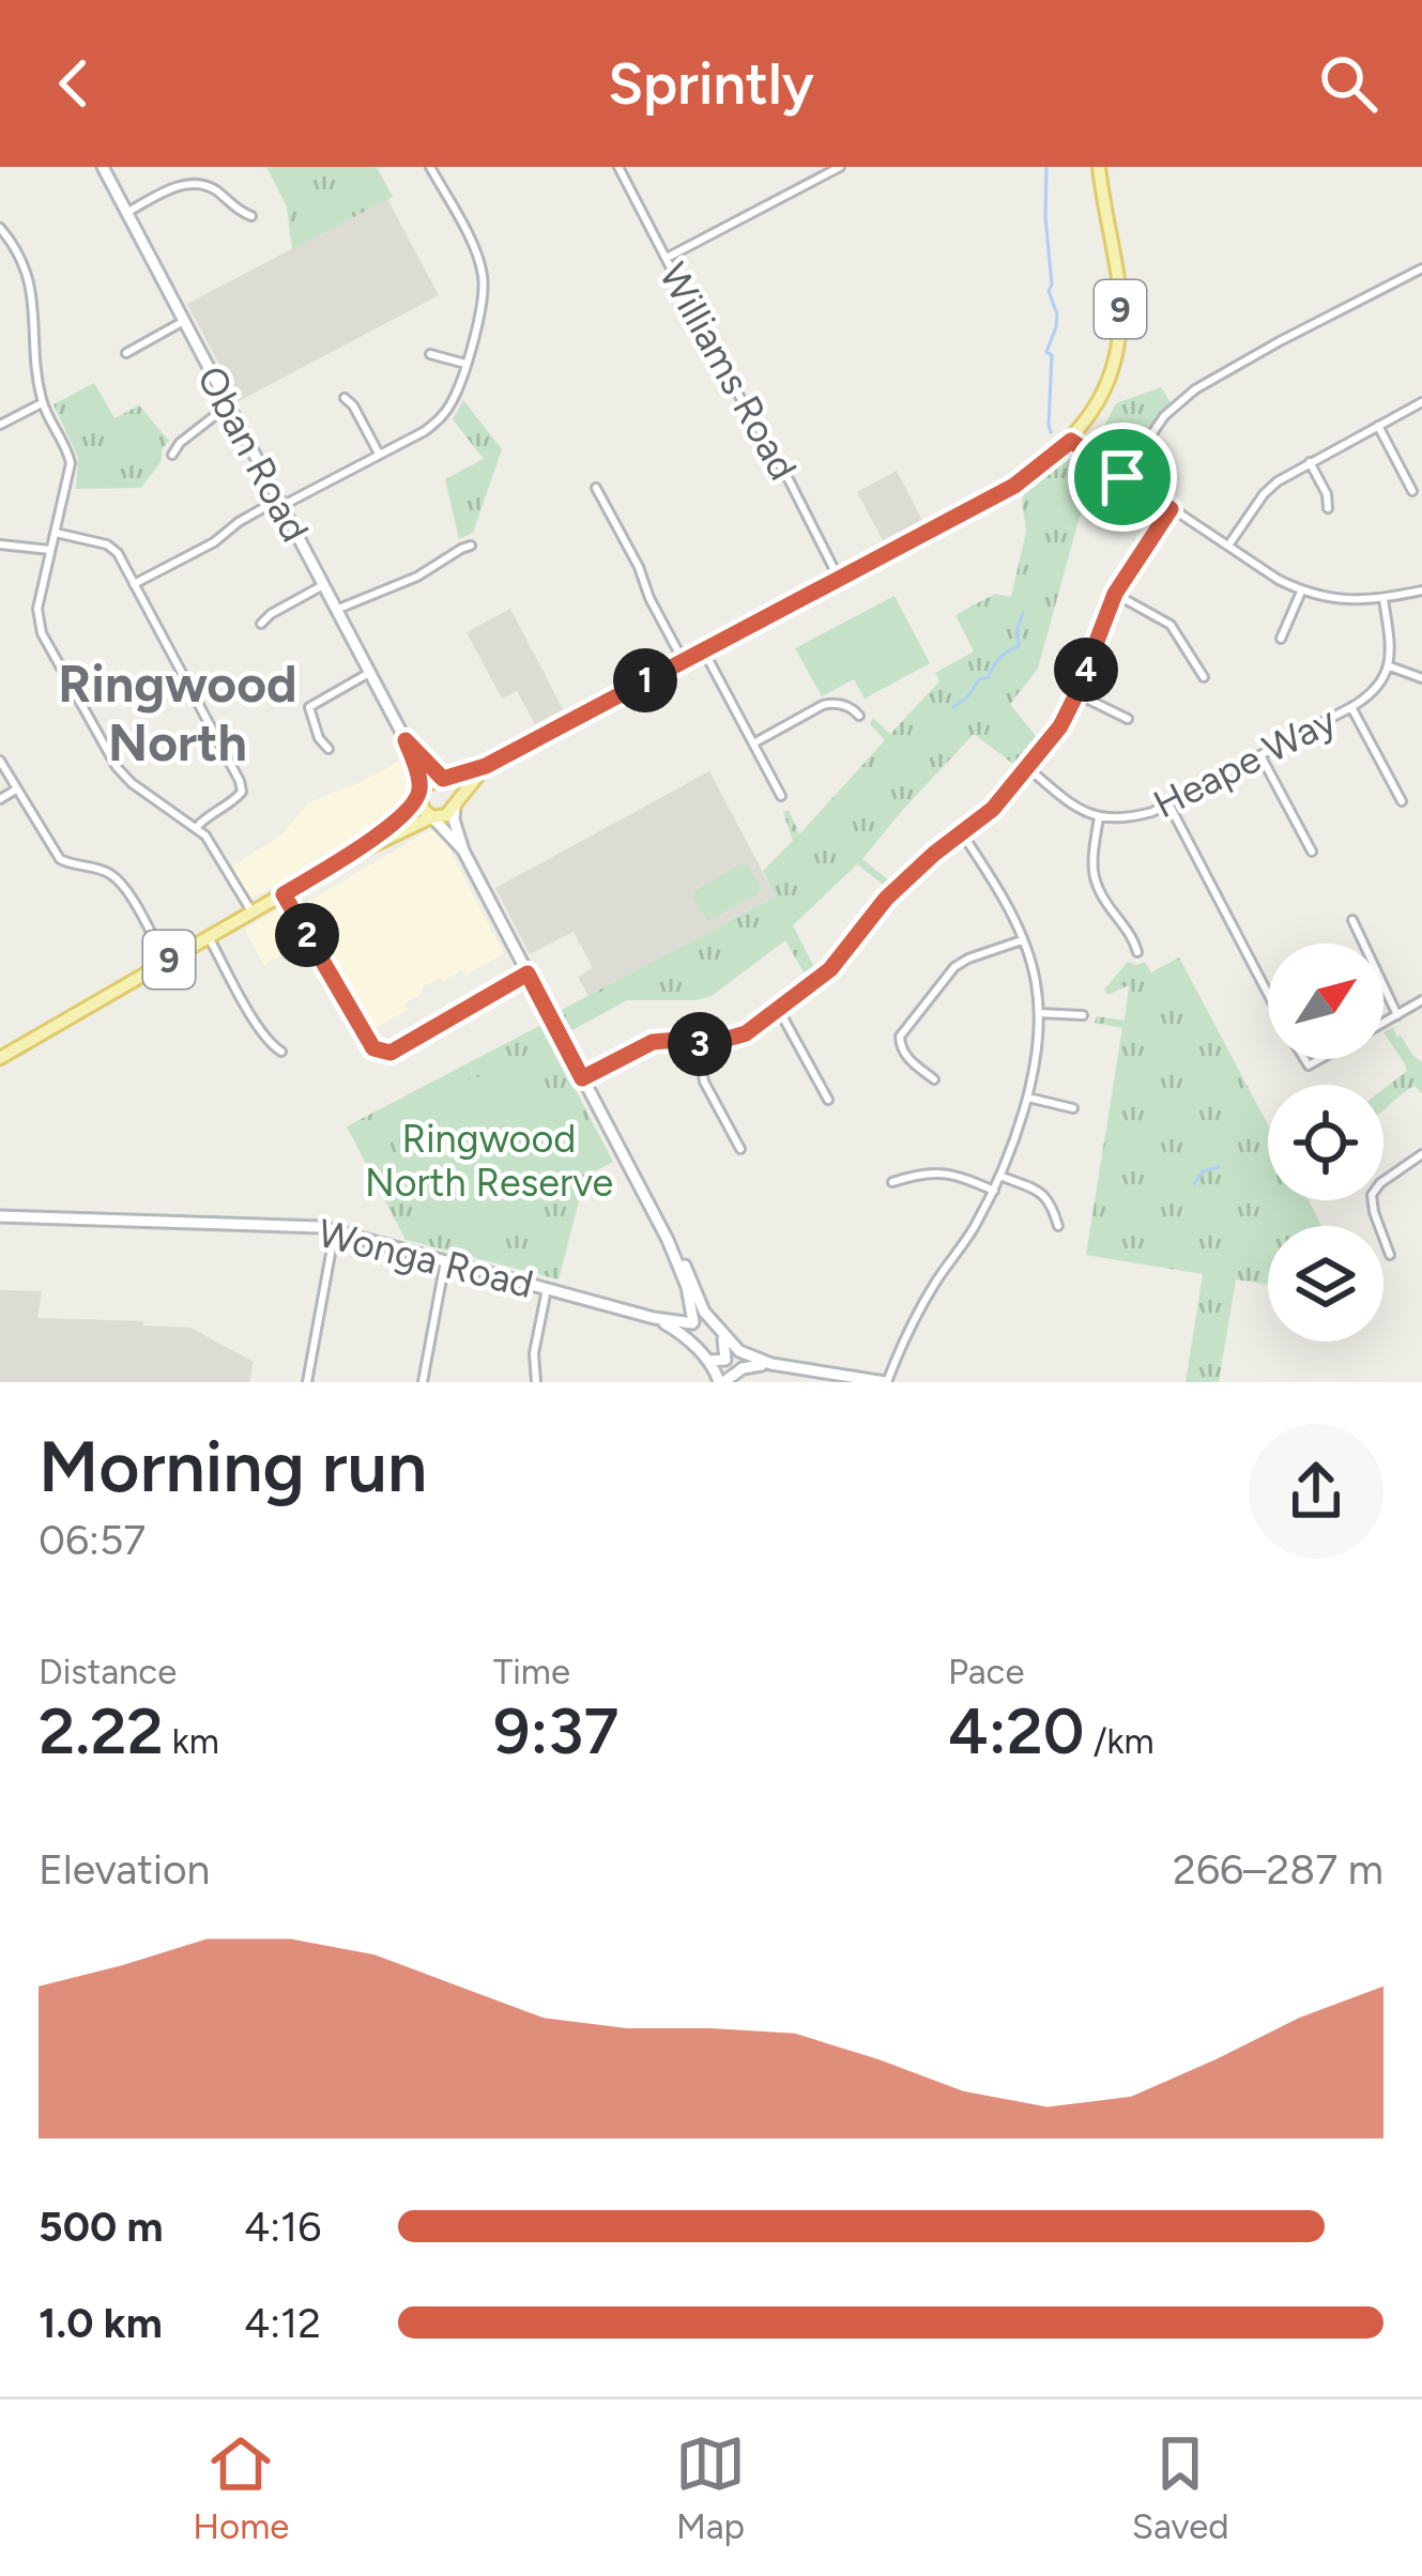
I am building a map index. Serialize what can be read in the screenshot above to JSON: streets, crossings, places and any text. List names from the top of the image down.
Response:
{
  "streets": {
    "main road": ["9", "Oban Road", "Wonga Road"],
    "street": ["Williams Road", "Heape Way"]
  },
  "crossings": [
    ["9", "Williams Road"],
    ["9", "Oban Road"]
  ],
  "districts": ["Ringwood North"],
  "parks": ["Ringwood North Reserve"],
  "north": "top right",
  "page": {
    "header": "Sprintly",
    "pins": [
      "4",
      "1",
      "2",
      "3"
    ],
    "heading": ["Morning run", "06:57"],
    "stats": [
      ["Distance", "2.22 km"],
      ["Time", "9:37"],
      ["Pace", "4:20 /km"]
    ],
    "chart": ["Elevation", "266–287 m"],
    "list": [
      {
        "name": "500 m",
        "note": "4:16"
      },
      {
        "name": "1.0 km",
        "note": "4:12"
      }
    ],
    "tabs": ["Home", "Map", "Saved"]
  }
}
